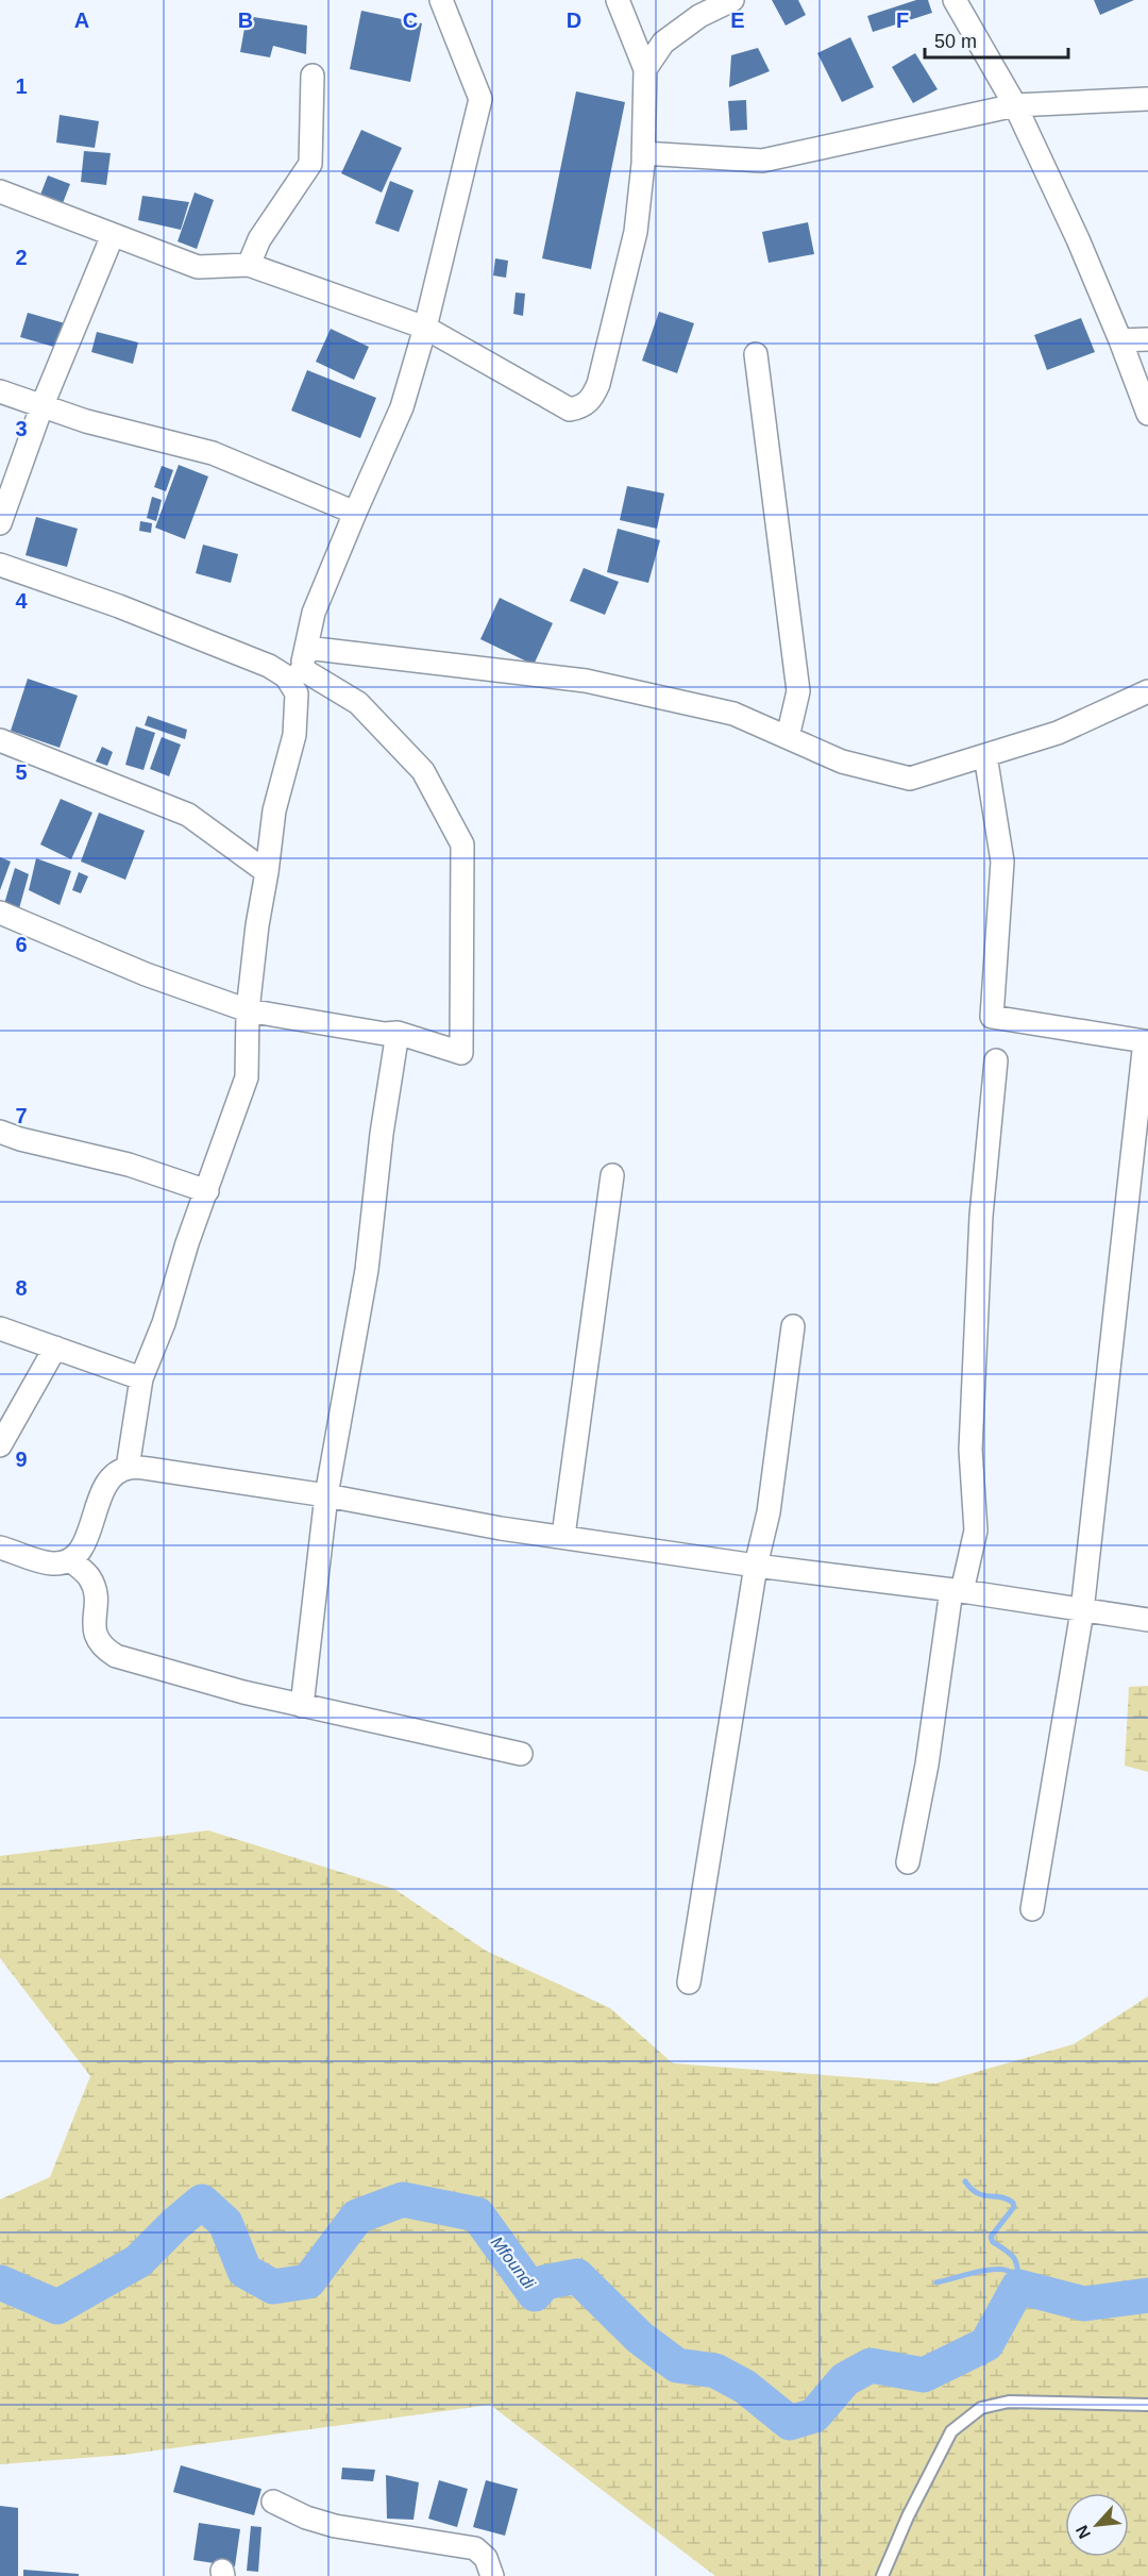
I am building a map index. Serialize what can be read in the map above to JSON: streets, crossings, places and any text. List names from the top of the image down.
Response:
{
  "water": ["Mfoundi"],
  "scale_bar": "50 m",
  "north": "bottom left",
  "grid": {
    "columns": [
      "A",
      "B",
      "C",
      "D",
      "E",
      "F"
    ],
    "rows": [
      "1",
      "2",
      "3",
      "4",
      "5",
      "6",
      "7",
      "8",
      "9"
    ]
  }
}
